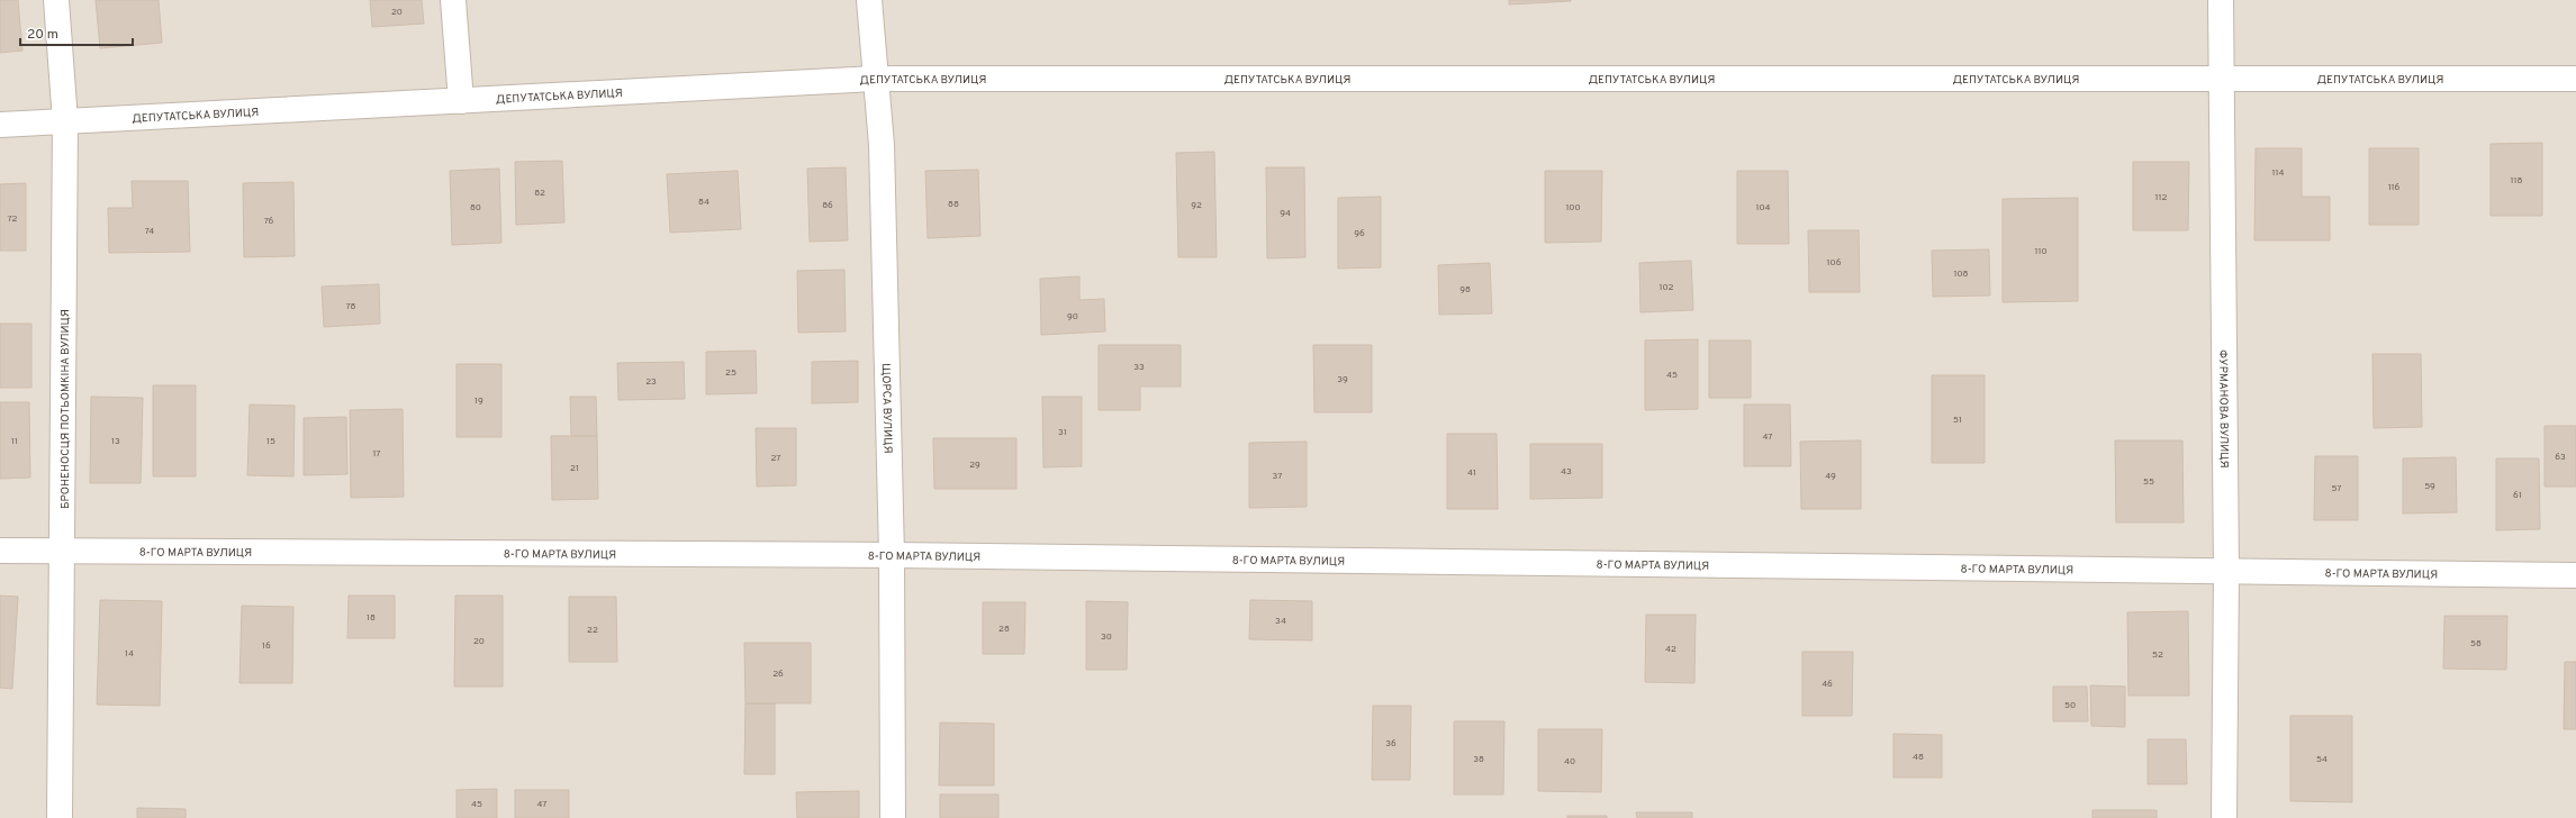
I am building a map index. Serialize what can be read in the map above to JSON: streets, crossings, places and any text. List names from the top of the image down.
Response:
{
  "streets": {
    "street": [
      "ДЕПУТАТСЬКА ВУЛИЦЯ",
      "БРОНЕНОСЦЯ ПОТЬОМКІНА ВУЛИЦЯ",
      "ЩОРСА ВУЛИЦЯ",
      "ФУРМАНОВА ВУЛИЦЯ",
      "8-ГО МАРТА ВУЛИЦЯ"
    ]
  },
  "crossings": [
    ["ДЕПУТАТСЬКА ВУЛИЦЯ", "БРОНЕНОСЦЯ ПОТЬОМКІНА ВУЛИЦЯ"],
    ["ДЕПУТАТСЬКА ВУЛИЦЯ", "ЩОРСА ВУЛИЦЯ"],
    ["ДЕПУТАТСЬКА ВУЛИЦЯ", "ФУРМАНОВА ВУЛИЦЯ"],
    ["БРОНЕНОСЦЯ ПОТЬОМКІНА ВУЛИЦЯ", "8-ГО МАРТА ВУЛИЦЯ"],
    ["ЩОРСА ВУЛИЦЯ", "8-ГО МАРТА ВУЛИЦЯ"],
    ["ФУРМАНОВА ВУЛИЦЯ", "8-ГО МАРТА ВУЛИЦЯ"]
  ],
  "house_numbers": [
    "20",
    "114",
    "118",
    "116",
    "82",
    "112",
    "84",
    "88",
    "86",
    "92",
    "80",
    "100",
    "104",
    "94",
    "72",
    "76",
    "74",
    "96",
    "110",
    "106",
    "108",
    "102",
    "98",
    "78",
    "90",
    "33",
    "25",
    "45",
    "39",
    "23",
    "19",
    "51",
    "31",
    "47",
    "11",
    "13",
    "15",
    "17",
    "63",
    "27",
    "29",
    "21",
    "43",
    "41",
    "37",
    "49",
    "55",
    "59",
    "57",
    "61",
    "18",
    "34",
    "28",
    "22",
    "30",
    "20",
    "58",
    "16",
    "42",
    "14",
    "52",
    "26",
    "46",
    "50",
    "36",
    "48",
    "38",
    "54",
    "40",
    "45",
    "47"
  ],
  "scale_bar": "20 m"
}
